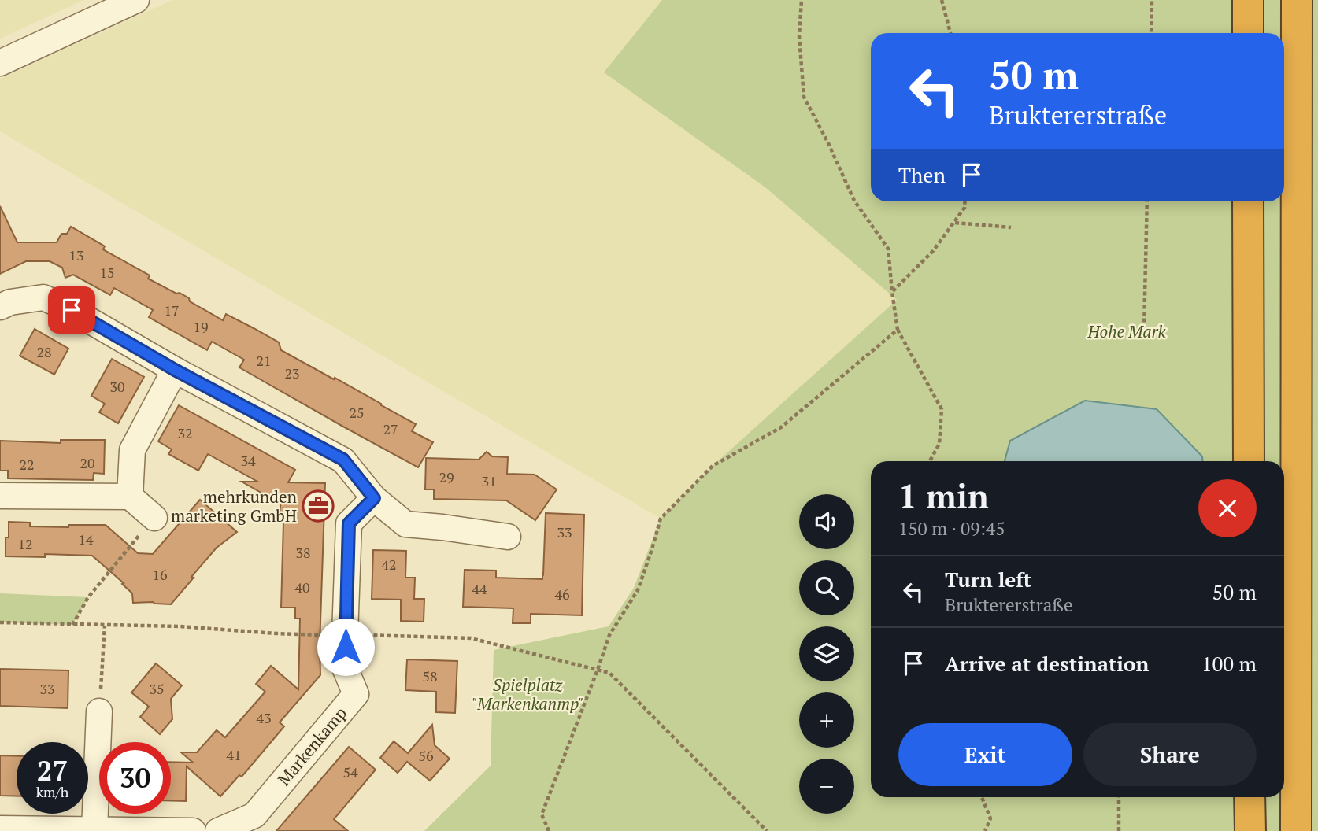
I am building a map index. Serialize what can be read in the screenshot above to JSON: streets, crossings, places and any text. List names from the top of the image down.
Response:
{
  "streets": {
    "street": ["Markenkamp"]
  },
  "parks": ["Hohe Mark", "Spielplatz \"Markenkanmp\""],
  "places": {
    "office": ["mehrkunden marketing GmbH"]
  },
  "house_numbers": [
    "13",
    "15",
    "17",
    "19",
    "28",
    "21",
    "23",
    "30",
    "25",
    "27",
    "32",
    "34",
    "20",
    "22",
    "29",
    "31",
    "33",
    "14",
    "12",
    "38",
    "42",
    "16",
    "40",
    "44",
    "46",
    "58",
    "33",
    "35",
    "43",
    "41",
    "56",
    "54"
  ],
  "page": {
    "turn": ["50 m", "Bruktererstraße"],
    "then": "Then",
    "heading": ["1 min", "150 m · 09:45"],
    "map_buttons": ["+", "−"],
    "list": [
      {
        "name": "Turn left",
        "note": "Bruktererstraße",
        "value": "50 m"
      },
      {
        "name": "Arrive at destination",
        "value": "100 m"
      }
    ],
    "buttons": ["Exit", "Share"],
    "speed": "27 km/h",
    "limit": "30"
  }
}
